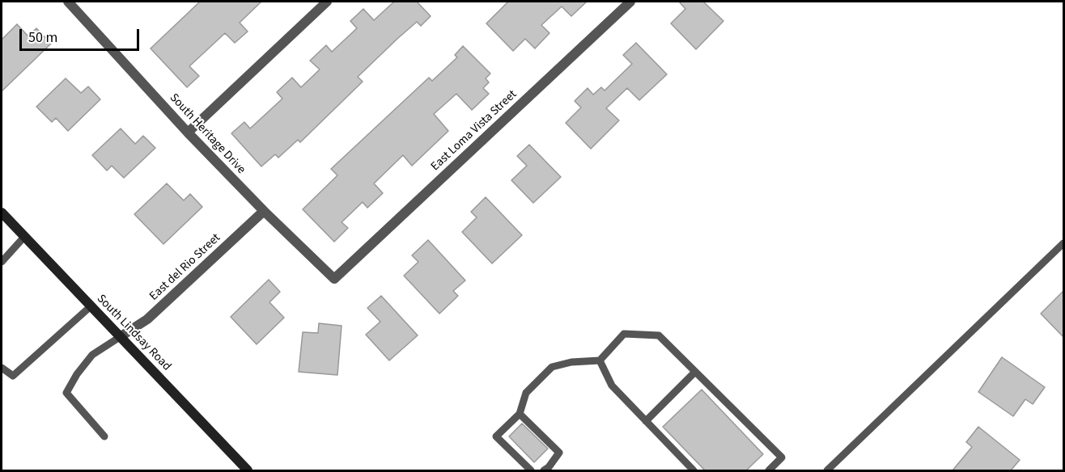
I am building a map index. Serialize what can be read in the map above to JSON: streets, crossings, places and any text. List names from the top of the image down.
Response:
{
  "streets": {
    "main road": ["South Lindsay Road"],
    "street": ["East Loma Vista Street", "South Heritage Drive", "East del Rio Street"]
  },
  "crossings": [
    ["East Loma Vista Street", "South Heritage Drive"],
    ["South Heritage Drive", "East del Rio Street"],
    ["East del Rio Street", "South Lindsay Road"]
  ],
  "scale_bar": "50 m"
}
